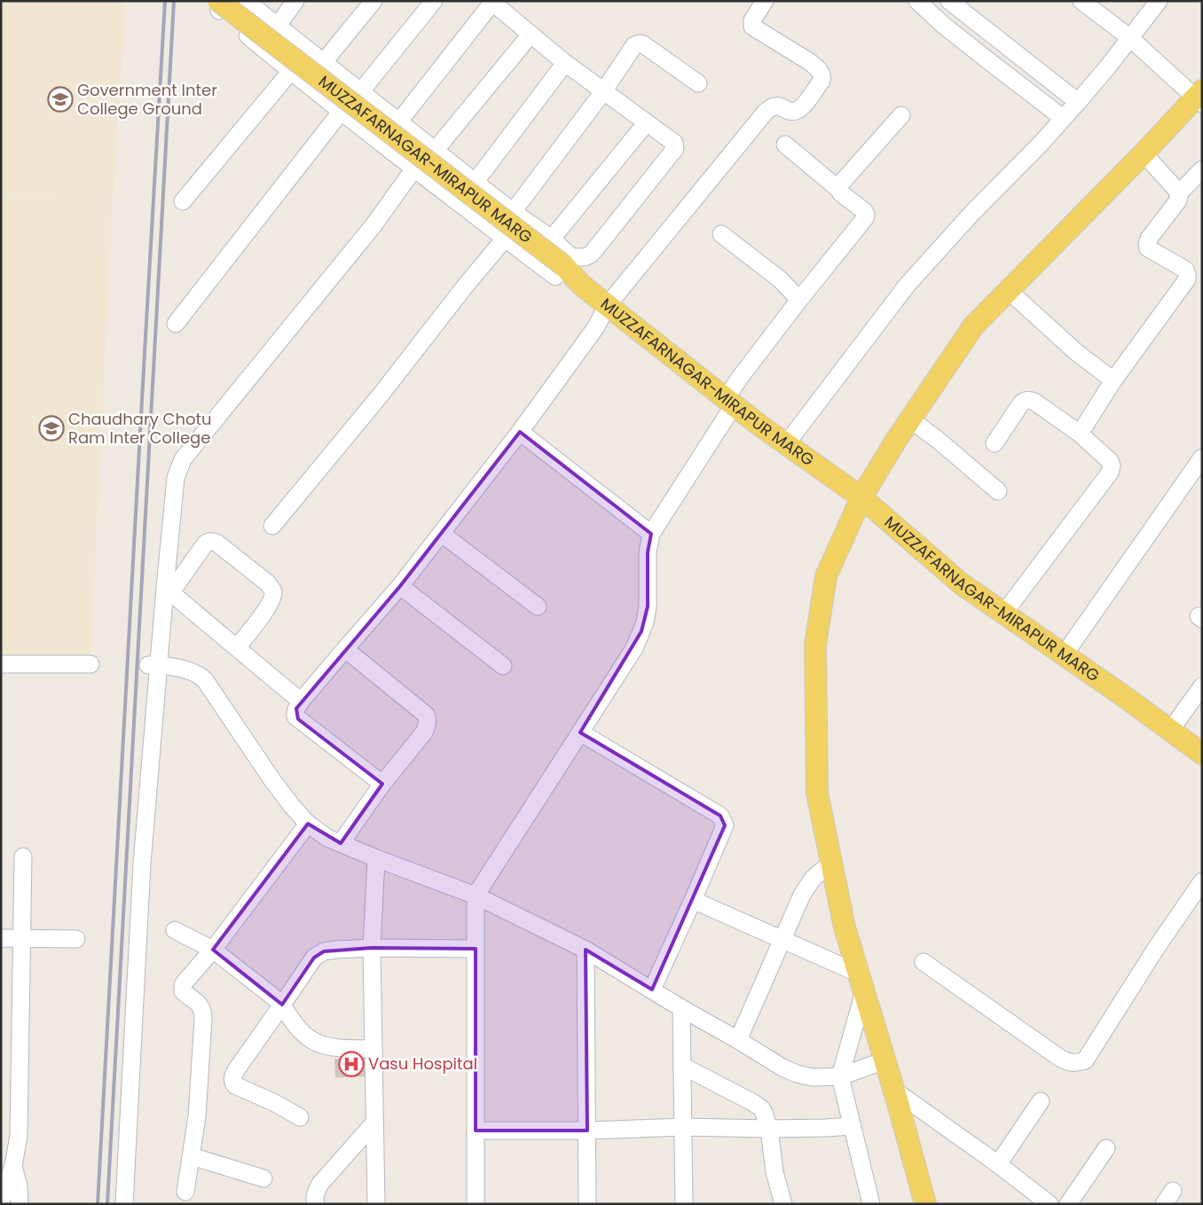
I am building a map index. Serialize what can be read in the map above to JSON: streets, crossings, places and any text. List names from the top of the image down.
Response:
{
  "streets": {
    "main road": ["MUZZAFARNAGAR-MIRAPUR MARG"]
  },
  "places": {
    "school or university": ["Government Inter College Ground", "Chaudhary Chotu Ram Inter College"],
    "hospital": ["Vasu Hospital"]
  }
}
